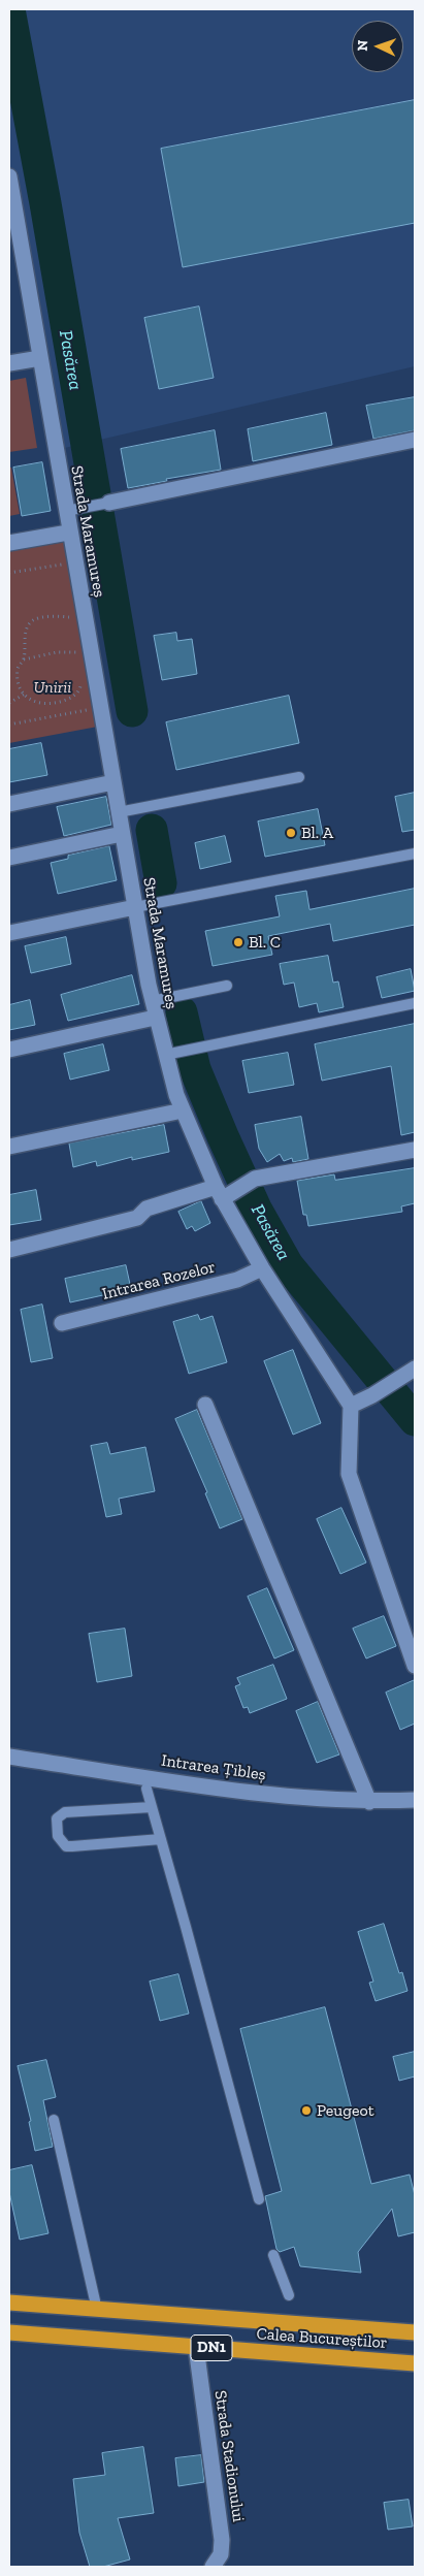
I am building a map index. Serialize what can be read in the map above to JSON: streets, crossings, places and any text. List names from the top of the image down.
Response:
{
  "streets": {
    "highway": ["Calea Bucureștilor", "DN1"],
    "street": [
      "Strada Maramureș",
      "Intrarea Rozelor",
      "Intrarea Țibleș",
      "Strada Stadionului"
    ]
  },
  "crossings": [
    ["Strada Maramureș", "Intrarea Rozelor"],
    ["Calea Bucureștilor", "Strada Stadionului"]
  ],
  "water": ["Pasărea"],
  "parks": ["Unirii"],
  "places": ["Bl. A", "Bl. C", "Peugeot"],
  "north": "left"
}
